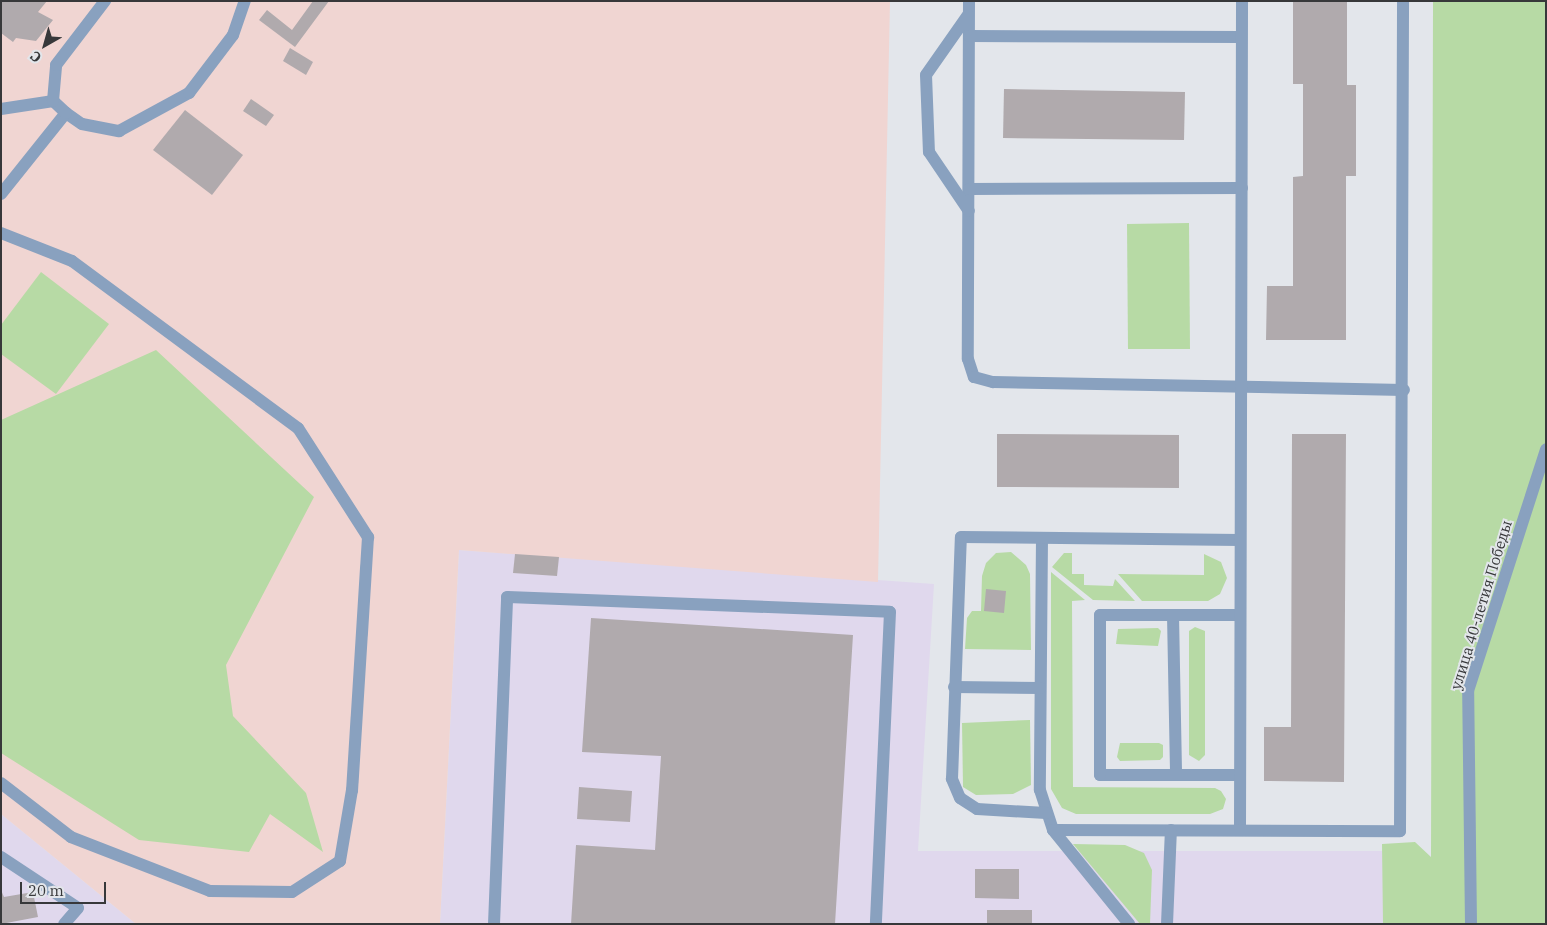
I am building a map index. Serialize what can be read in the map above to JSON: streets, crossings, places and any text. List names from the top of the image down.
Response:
{
  "streets": {
    "street": ["улица 40-летия Победы"]
  },
  "scale_bar": "20 m",
  "north": "bottom left"
}
